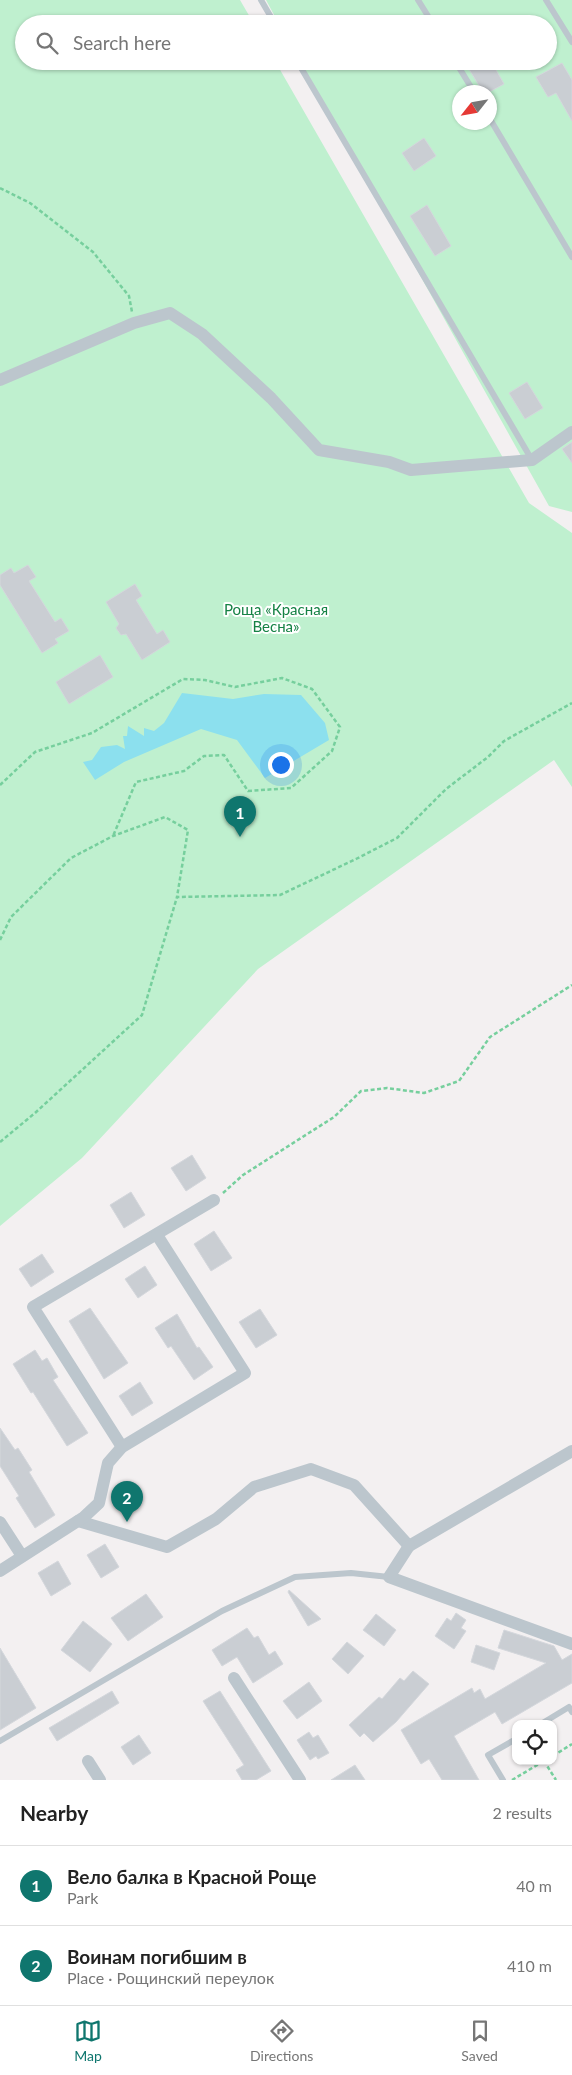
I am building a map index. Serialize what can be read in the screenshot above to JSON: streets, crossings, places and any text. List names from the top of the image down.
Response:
{
  "parks": ["Роща «Красная Весна»"],
  "north": "bottom left",
  "page": {
    "search": "Search here",
    "pins": ["1", "2"],
    "heading": ["Nearby", "2 results"],
    "list": [
      {
        "mark": "1",
        "name": "Вело балка в Красной Роще",
        "note": "Park",
        "value": "40 m"
      },
      {
        "mark": "2",
        "name": "Воинам погибшим в",
        "note": "Place · Рощинский переулок",
        "value": "410 m"
      }
    ],
    "nav": ["Map", "Directions", "Saved"]
  }
}
